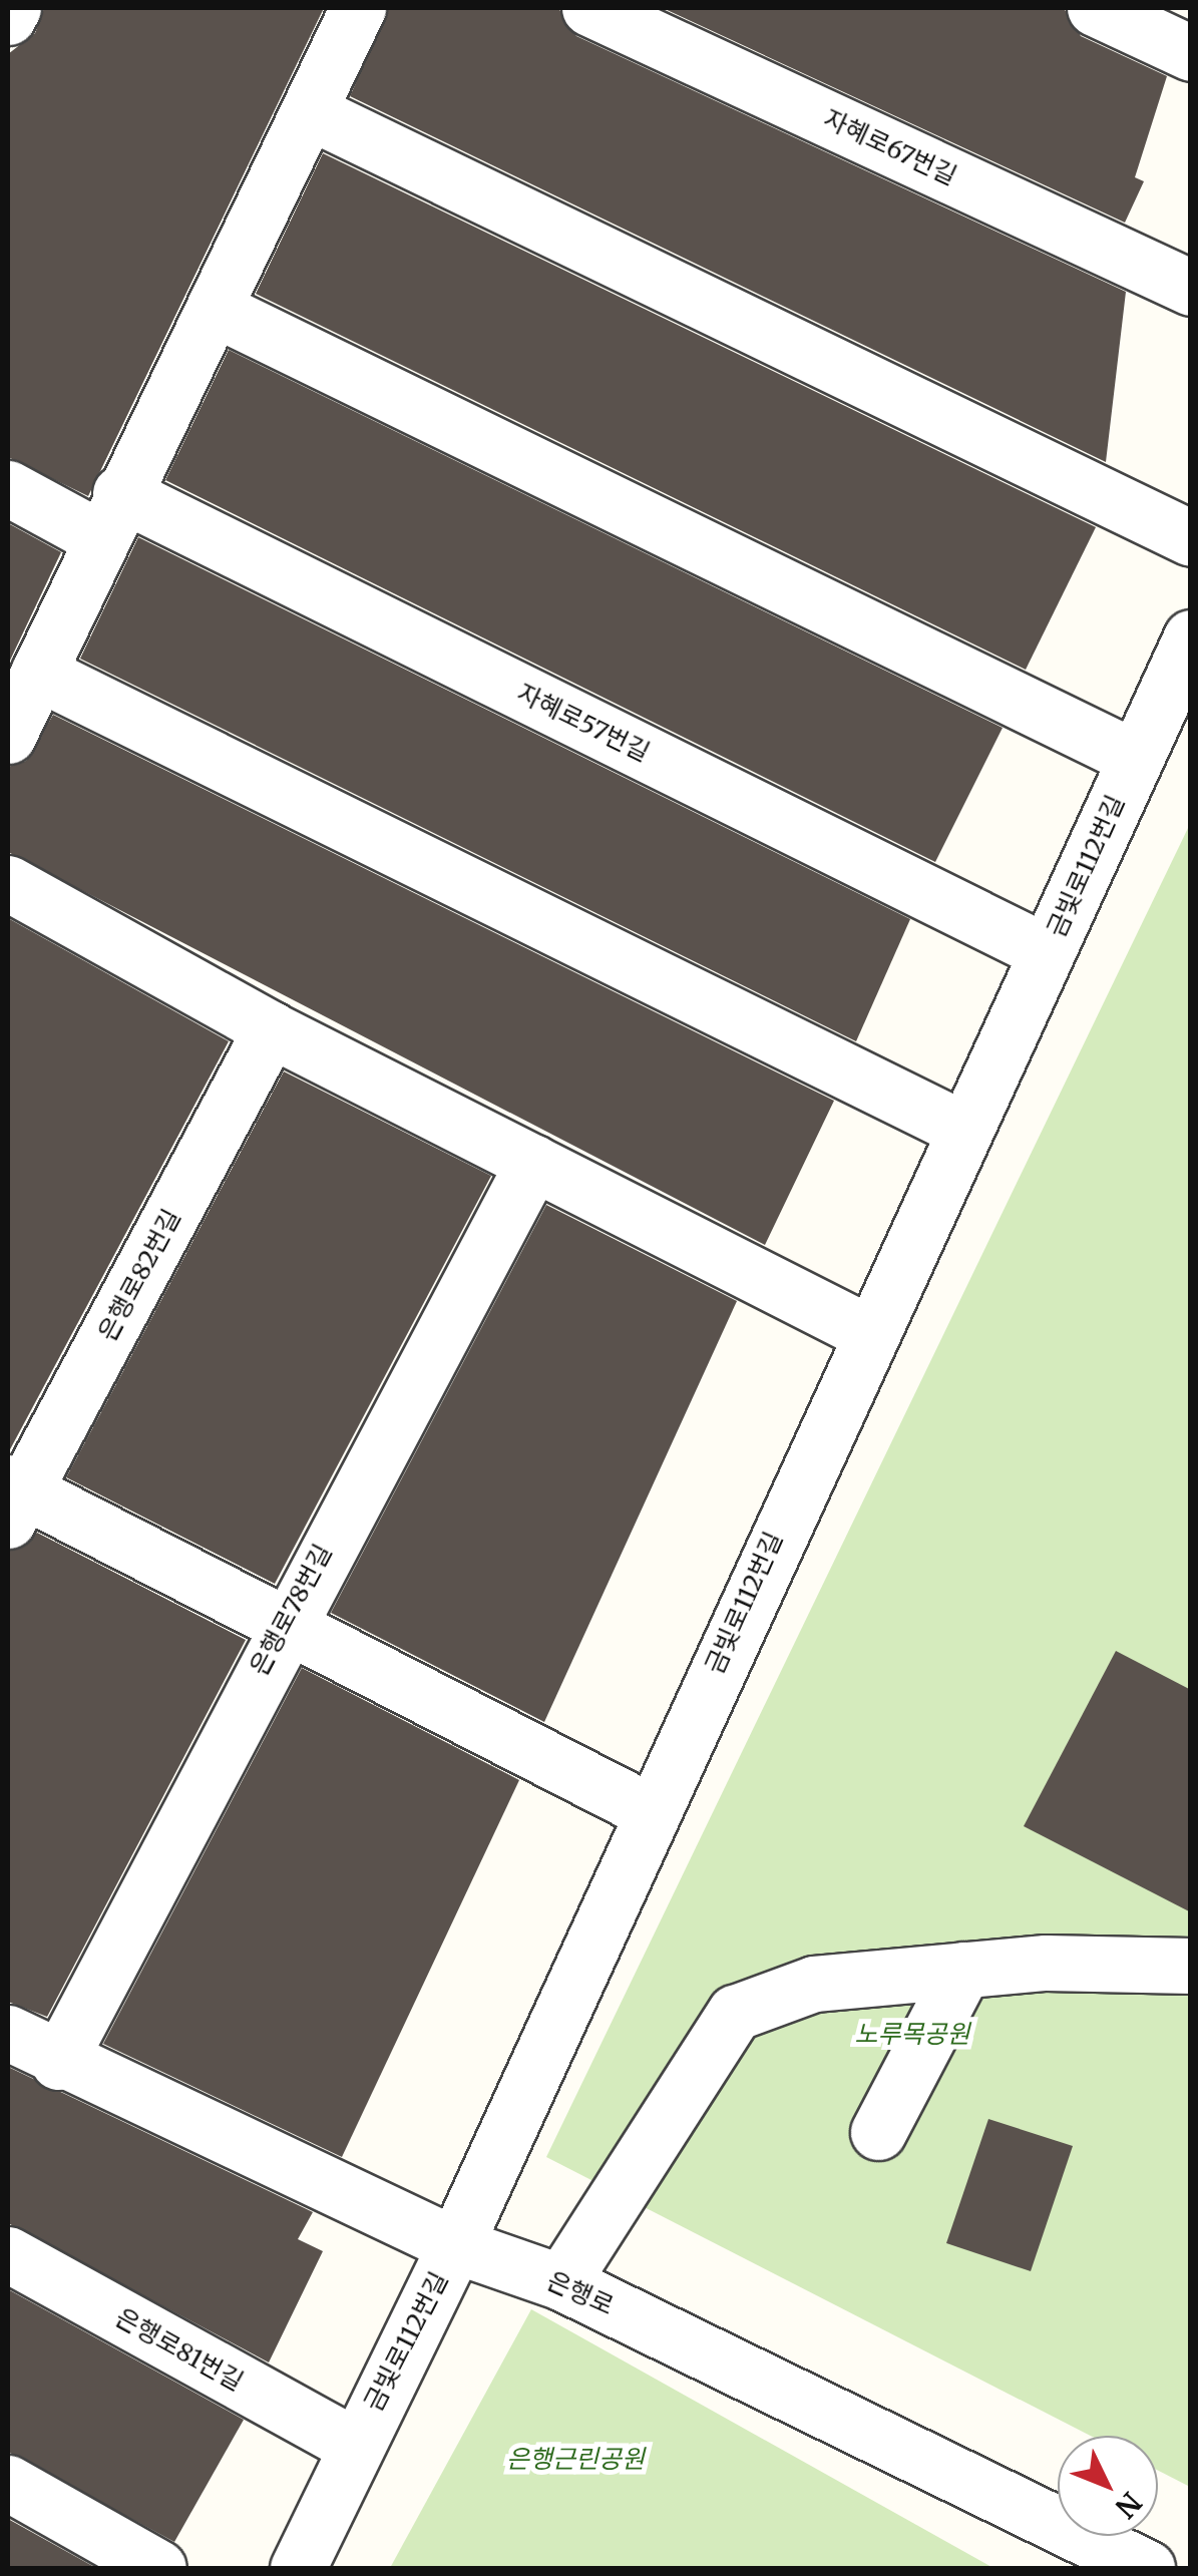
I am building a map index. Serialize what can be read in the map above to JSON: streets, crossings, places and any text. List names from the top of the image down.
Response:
{
  "streets": {
    "street": [
      "자혜로67번길",
      "자혜로57번길",
      "금빛로112번길",
      "은행로82번길",
      "은행로78번길",
      "은행로",
      "은행로81번길"
    ]
  },
  "crossings": [
    ["자혜로57번길", "금빛로112번길"],
    ["금빛로112번길", "은행로"],
    ["금빛로112번길", "은행로81번길"],
    ["은행로78번길", "은행로"]
  ],
  "parks": ["노루목공원", "은행근린공원"],
  "north": "bottom right"
}
